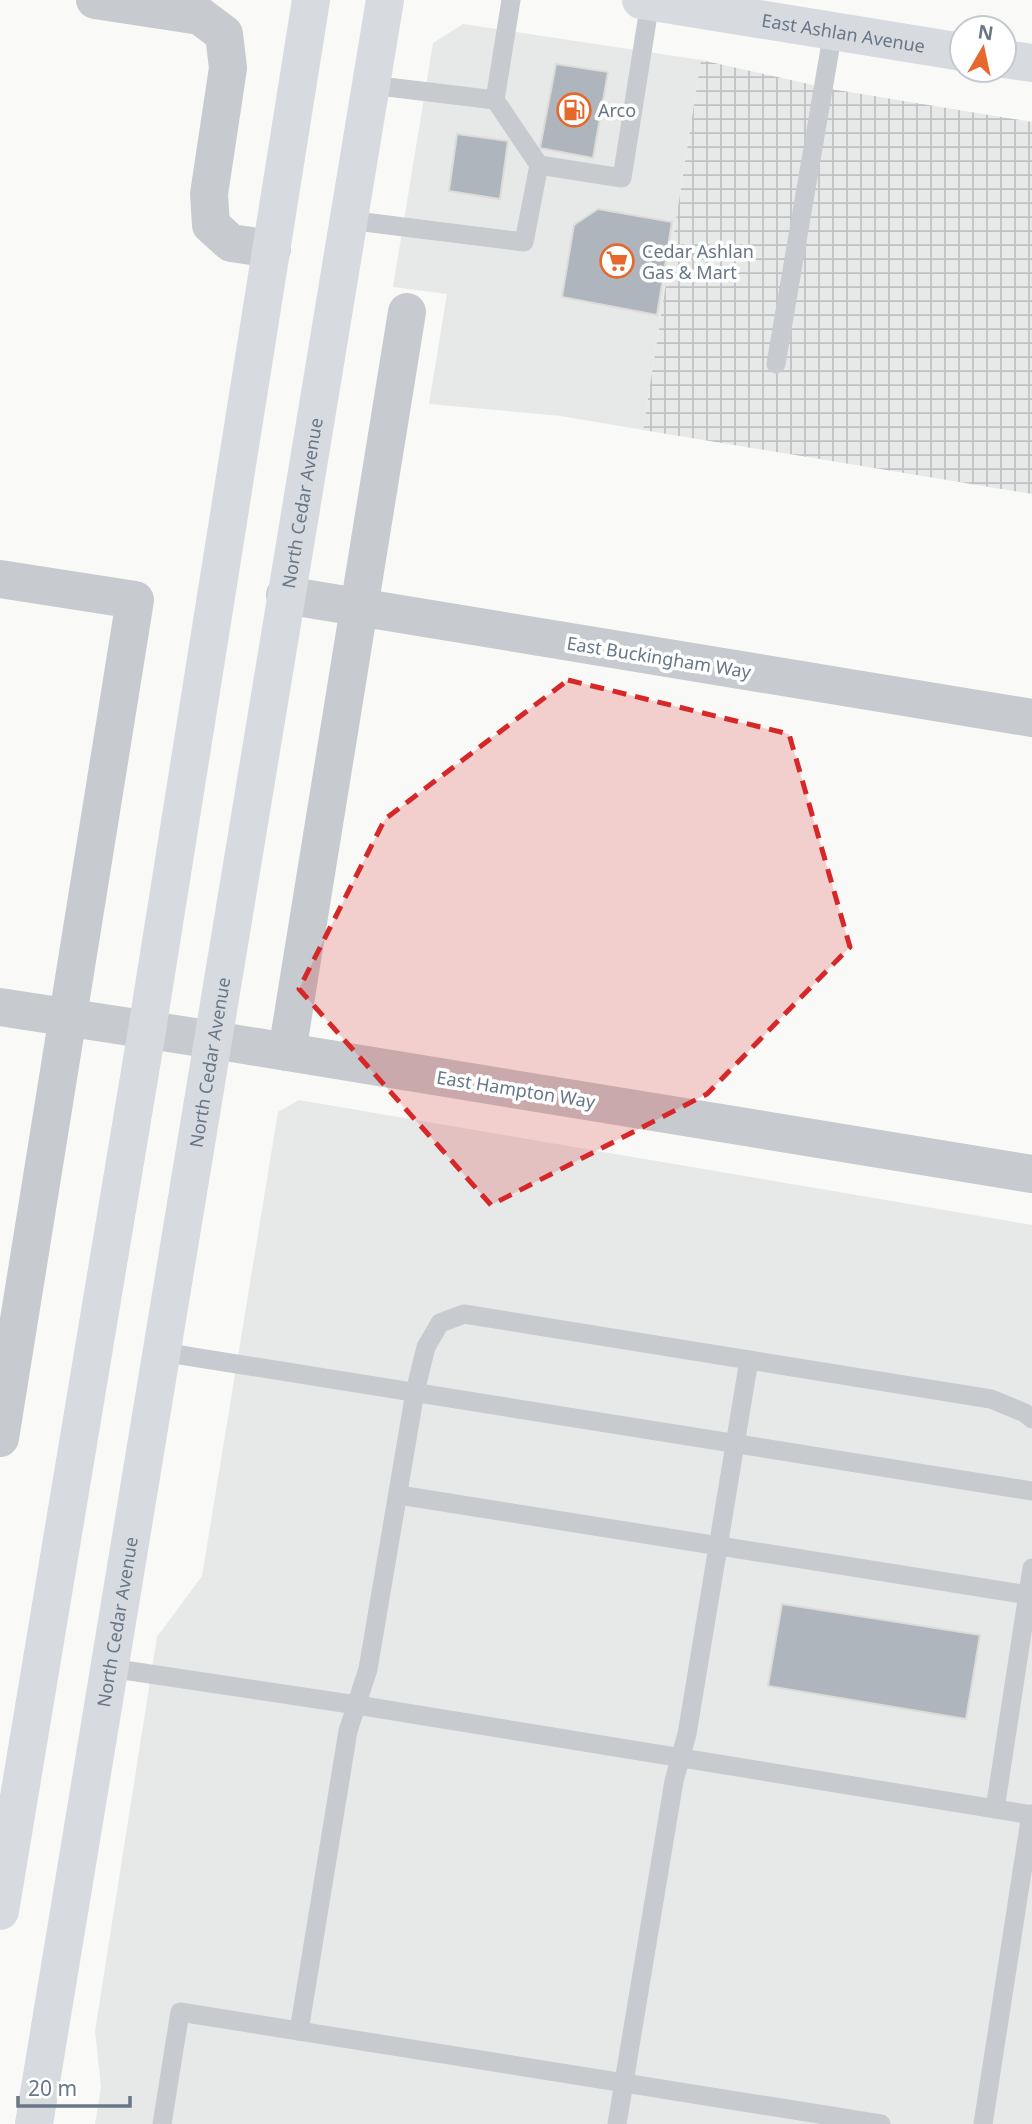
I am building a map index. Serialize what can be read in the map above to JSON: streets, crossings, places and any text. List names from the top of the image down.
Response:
{
  "streets": {
    "main road": ["East Ashlan Avenue", "North Cedar Avenue"],
    "street": ["East Buckingham Way", "East Hampton Way"]
  },
  "crossings": [
    ["North Cedar Avenue", "East Buckingham Way"],
    ["North Cedar Avenue", "East Hampton Way"]
  ],
  "places": {
    "fuel station": ["Arco"],
    "supermarket": ["Cedar Ashlan Gas & Mart"]
  },
  "scale_bar": "20 m",
  "north": "top"
}
